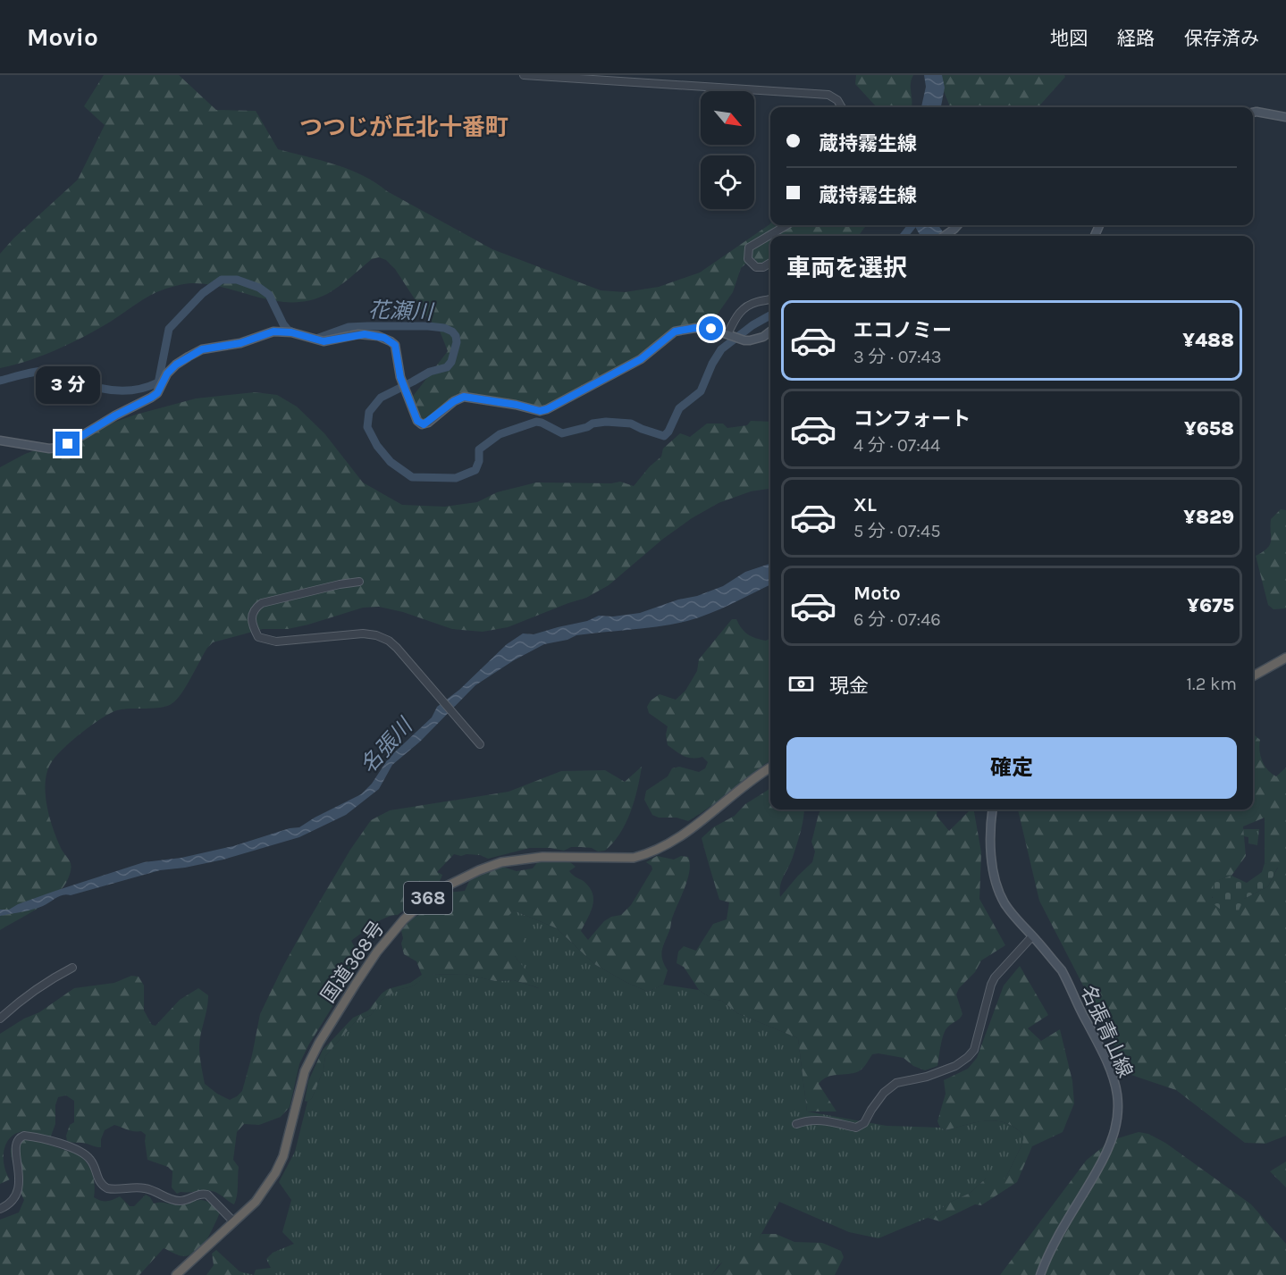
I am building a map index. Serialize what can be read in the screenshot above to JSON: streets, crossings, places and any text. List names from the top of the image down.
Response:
{
  "streets": {
    "highway": ["368", "国道368号"],
    "main road": ["名張青山線"]
  },
  "crossings": [
    ["368", "国道368号"]
  ],
  "districts": ["つつじが丘北十番町"],
  "water": ["花瀬川", "名張川"],
  "north": "bottom right",
  "page": {
    "header": "Movio",
    "nav": ["地図", "経路", "保存済み"],
    "banner": ["蔵持霧生線", "蔵持霧生線"],
    "heading": "車両を選択",
    "list": [
      {
        "name": "エコノミー",
        "note": "3 分 · 07:43",
        "value": "¥488"
      },
      {
        "name": "コンフォート",
        "note": "4 分 · 07:44",
        "value": "¥658"
      },
      {
        "name": "XL",
        "note": "5 分 · 07:45",
        "value": "¥829"
      },
      {
        "name": "Moto",
        "note": "6 分 · 07:46",
        "value": "¥675"
      }
    ],
    "bubble": "3 分",
    "pay": ["現金", "1.2 km"],
    "buttons": "確定"
  }
}
